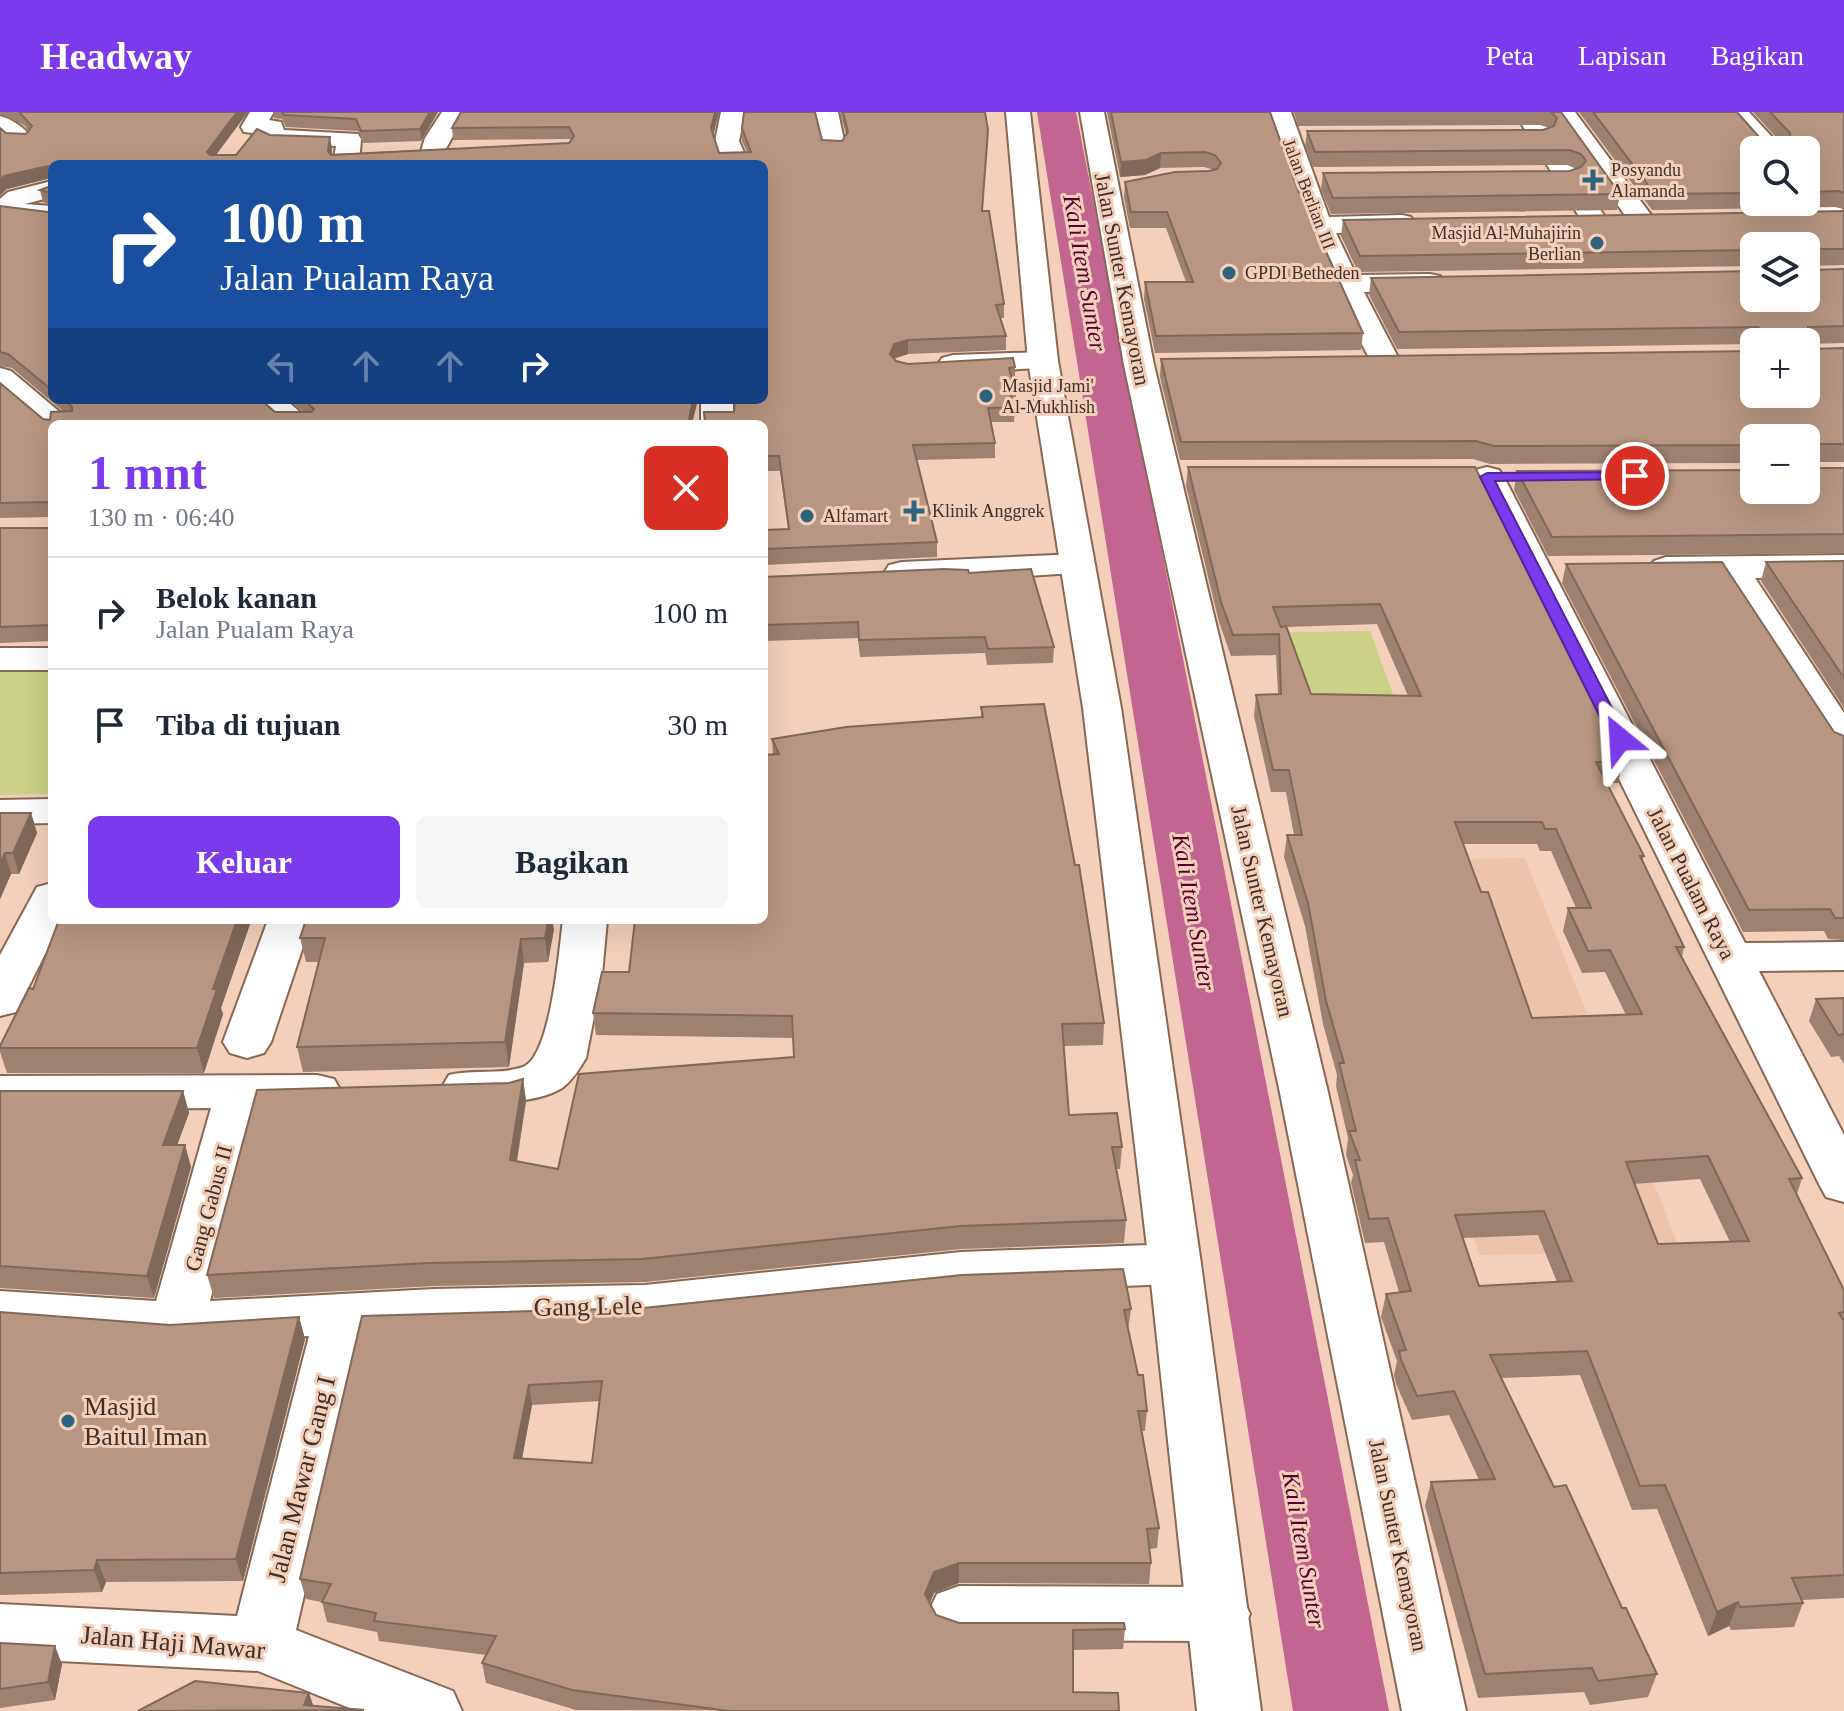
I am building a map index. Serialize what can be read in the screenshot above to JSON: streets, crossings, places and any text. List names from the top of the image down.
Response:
{
  "streets": {
    "street": [
      "Jalan Berlian III",
      "Jalan Sunter Kemayoran",
      "Jalan Pualam Raya",
      "Gang Gabus II",
      "Gang Lele",
      "Jalan Mawar Gang I",
      "Jalan Haji Mawar"
    ]
  },
  "crossings": [
    ["Gang Gabus II", "Gang Lele"],
    ["Gang Lele", "Jalan Mawar Gang I"],
    ["Jalan Mawar Gang I", "Jalan Haji Mawar"]
  ],
  "water": ["Kali Item Sunter"],
  "places": {
    "health": ["Posyandu Alamanda", "Klinik Anggrek"],
    "other": [
      "Masjid Al-Muhajirin Berlian",
      "GPDI Betheden",
      "Masjid Jami' Al-Mukhlish",
      "Alfamart",
      "Masjid Baitul Iman"
    ]
  },
  "page": {
    "header": "Headway",
    "nav": ["Peta", "Lapisan", "Bagikan"],
    "map_buttons": ["+", "−"],
    "turn": ["100 m", "Jalan Pualam Raya"],
    "heading": ["1 mnt", "130 m · 06:40"],
    "list": [
      {
        "name": "Belok kanan",
        "note": "Jalan Pualam Raya",
        "value": "100 m"
      },
      {
        "name": "Tiba di tujuan",
        "value": "30 m"
      }
    ],
    "buttons": ["Keluar", "Bagikan"]
  }
}
